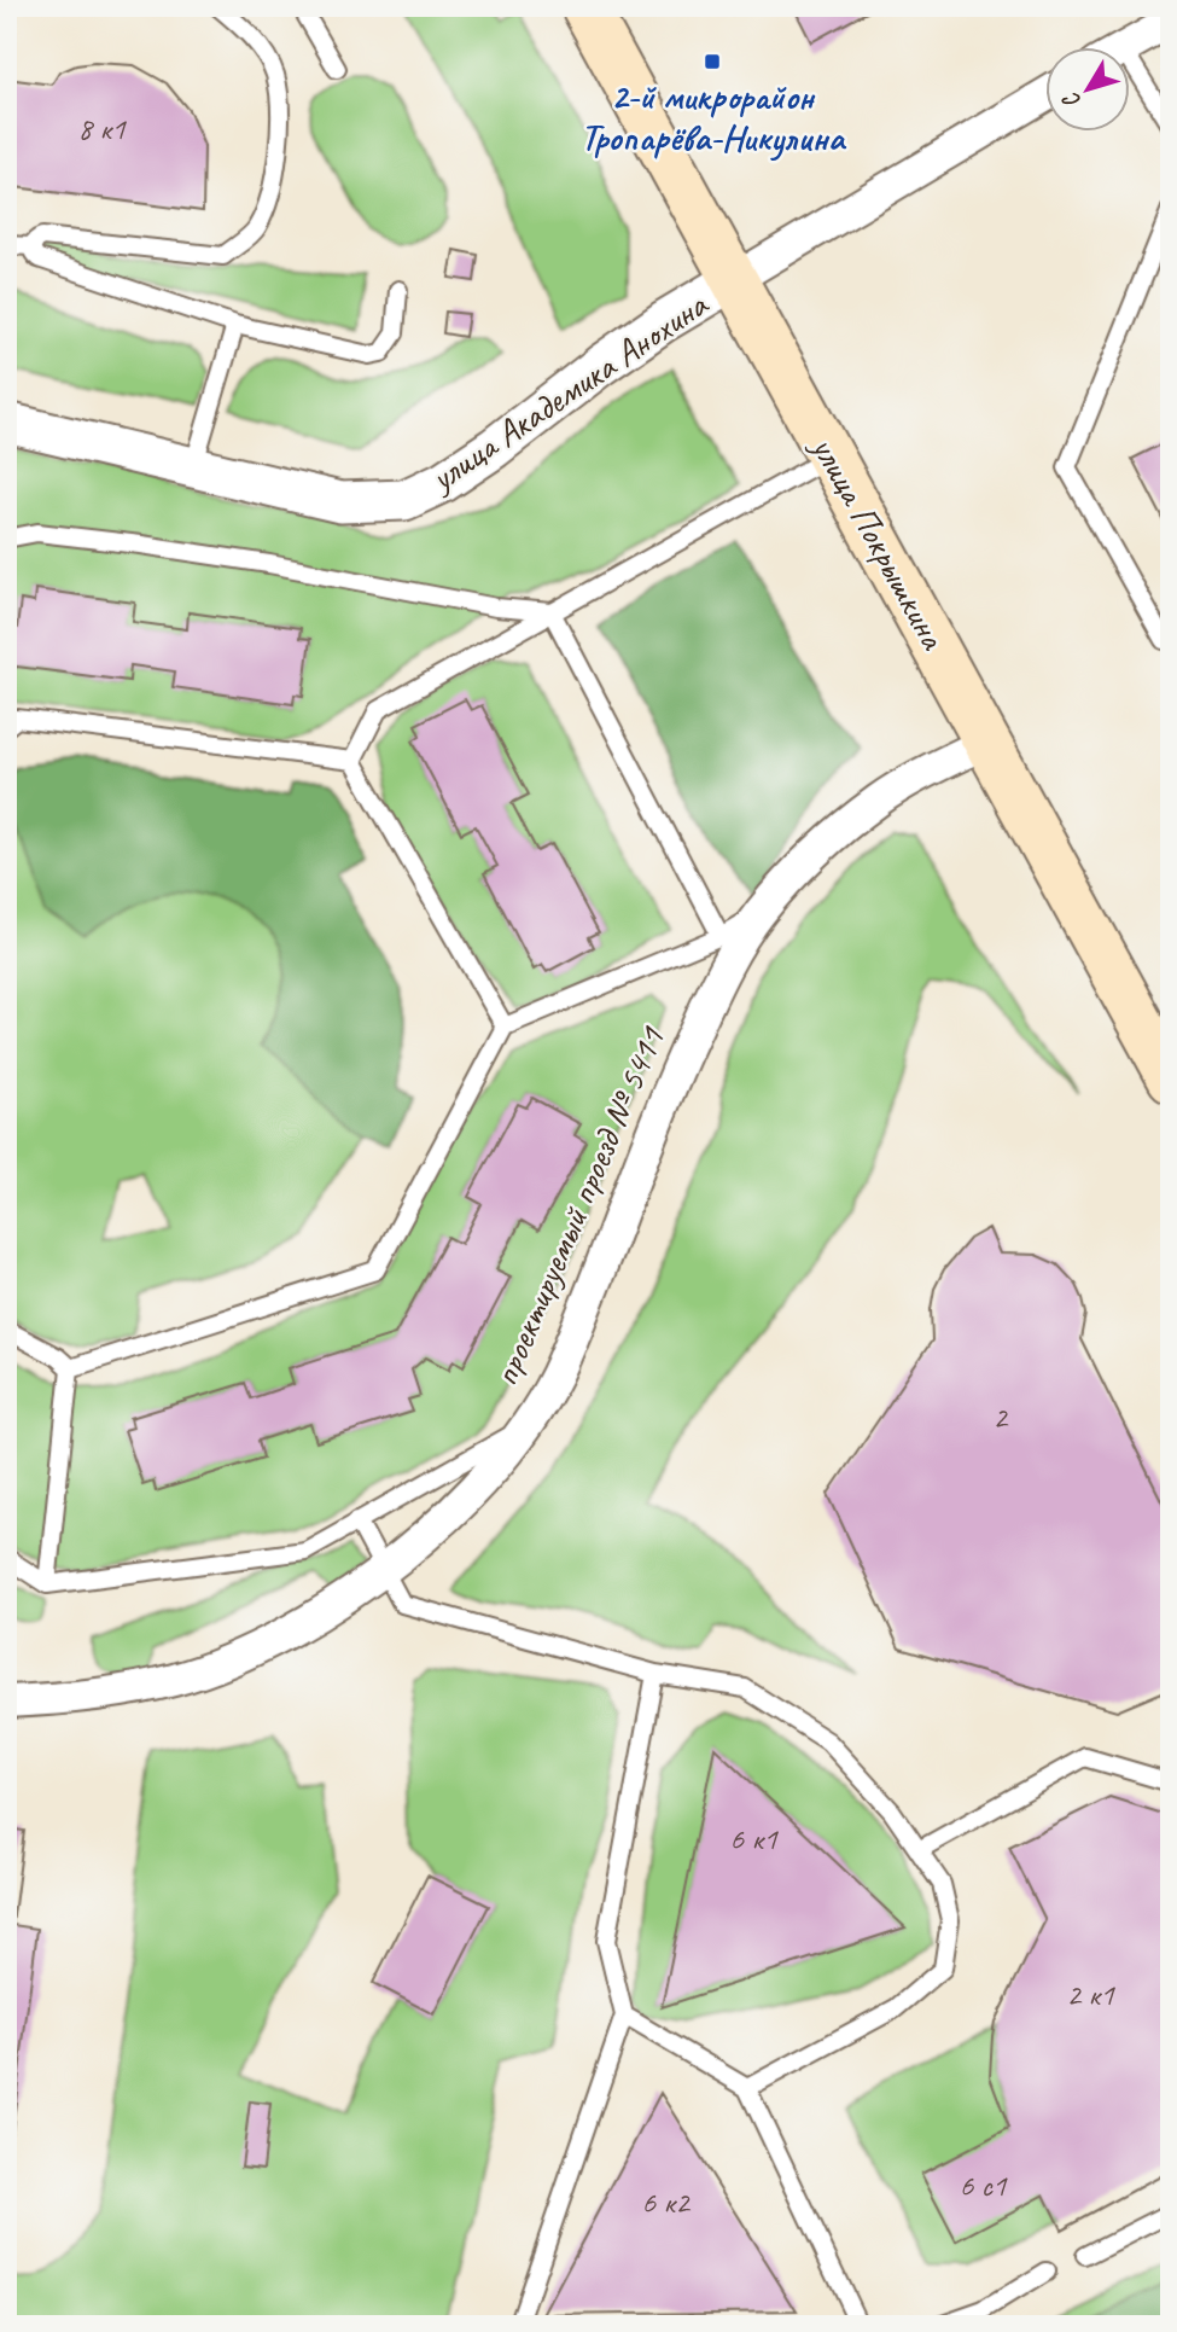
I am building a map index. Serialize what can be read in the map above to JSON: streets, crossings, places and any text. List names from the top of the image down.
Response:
{
  "streets": {
    "main road": ["улица Покрышкина"],
    "street": ["улица Академика Анохина", "проектируемый проезд № 5411"]
  },
  "crossings": [
    ["улица Академика Анохина", "улица Покрышкина"],
    ["улица Покрышкина", "проектируемый проезд № 5411"]
  ],
  "places": {
    "transit": ["2-й микрорайон Тропарёва-Никулина"]
  },
  "house_numbers": [
    "8 к1",
    "2",
    "6 к1",
    "2 к1",
    "6 с1",
    "6 к2"
  ],
  "north": "bottom left"
}
